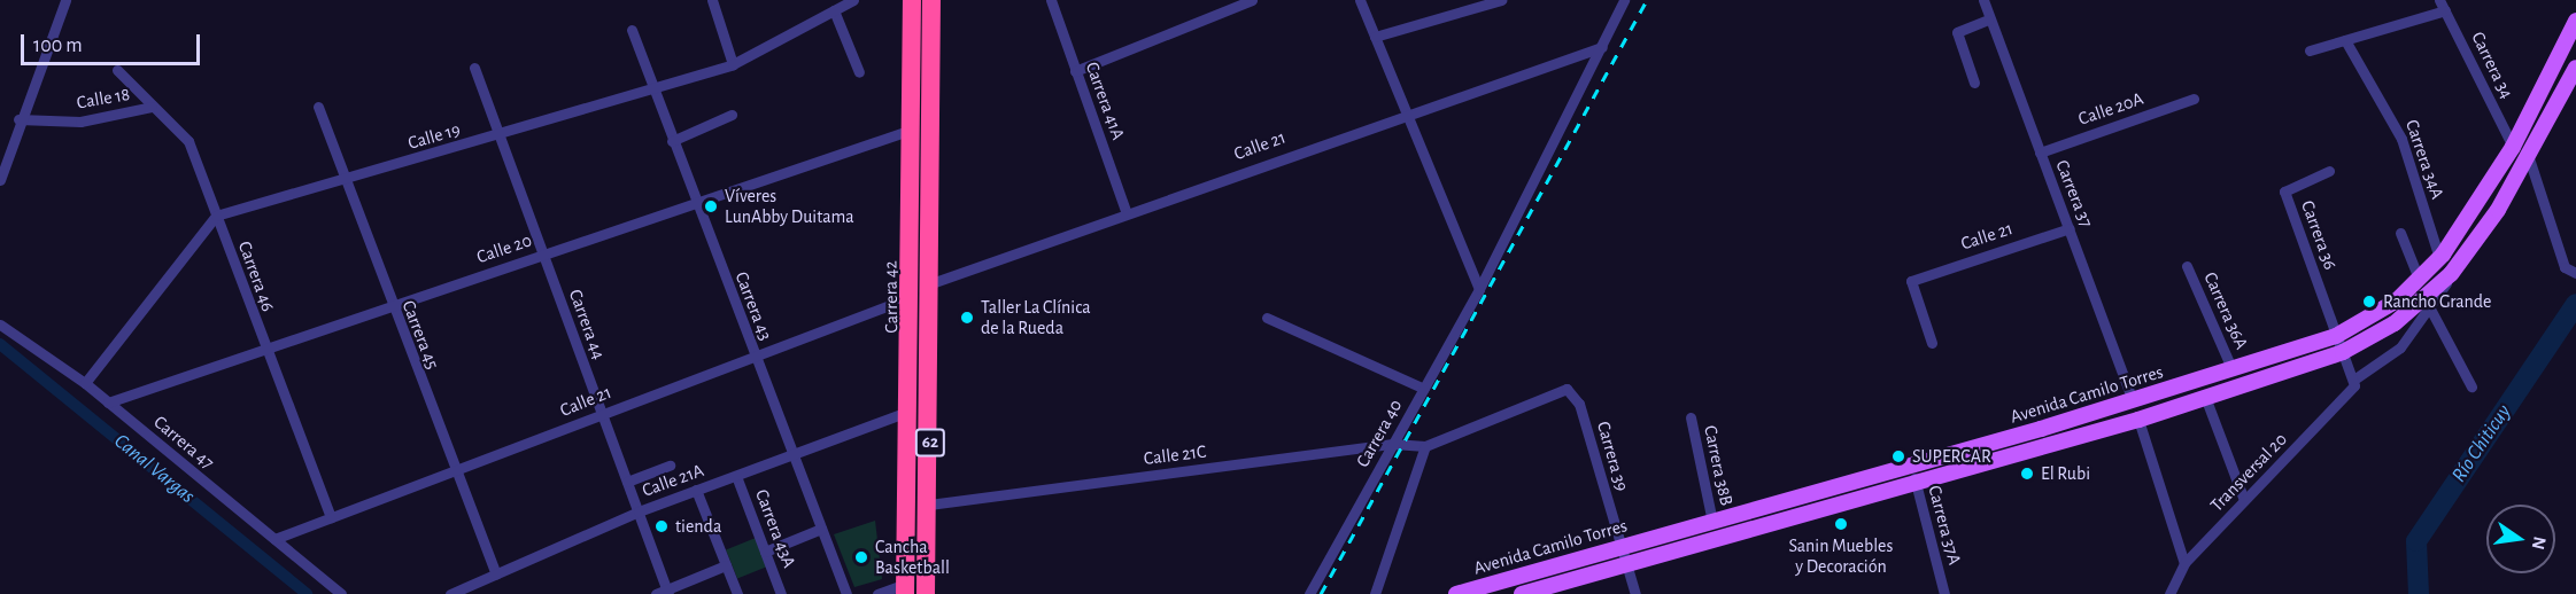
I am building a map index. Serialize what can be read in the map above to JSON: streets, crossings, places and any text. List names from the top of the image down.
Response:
{
  "streets": {
    "highway": ["Carrera 42", "62"],
    "main road": ["Avenida Camilo Torres"],
    "street": [
      "Carrera 34",
      "Calle 18",
      "Carrera 41A",
      "Calle 20A",
      "Calle 19",
      "Calle 21",
      "Carrera 34A",
      "Carrera 37",
      "Carrera 36",
      "Calle 20",
      "Carrera 46",
      "Carrera 43",
      "Carrera 36A",
      "Carrera 44",
      "Carrera 45",
      "Carrera 40",
      "Carrera 47",
      "Calle 21C",
      "Carrera 39",
      "Carrera 38B",
      "Transversal 20",
      "Calle 21A",
      "Carrera 37A",
      "Carrera 43A"
    ]
  },
  "crossings": [
    ["Carrera 34", "Avenida Camilo Torres"],
    ["Calle 18", "Carrera 46"],
    ["Carrera 41A", "Calle 21"],
    ["Calle 20A", "Carrera 37"],
    ["Calle 19", "Carrera 46"],
    ["Calle 19", "Carrera 43"],
    ["Calle 19", "Carrera 44"],
    ["Calle 19", "Carrera 45"],
    ["Calle 21", "Carrera 37"],
    ["Calle 21", "Carrera 46"],
    ["Calle 21", "Carrera 42"],
    ["Calle 21", "Carrera 43"],
    ["Calle 21", "Carrera 44"],
    ["Calle 21", "Carrera 45"],
    ["Calle 21", "Carrera 40"],
    ["Calle 21", "Carrera 47"],
    ["Calle 21", "62"],
    ["Carrera 34A", "Avenida Camilo Torres"],
    ["Carrera 37", "Avenida Camilo Torres"],
    ["Carrera 36", "Avenida Camilo Torres"],
    ["Calle 20", "Carrera 46"],
    ["Calle 20", "Carrera 42"],
    ["Calle 20", "Carrera 43"],
    ["Calle 20", "Carrera 44"],
    ["Calle 20", "Carrera 45"],
    ["Calle 20", "Carrera 47"],
    ["Carrera 42", "Calle 21A"],
    ["Carrera 43", "Calle 21A"],
    ["Carrera 36A", "Avenida Camilo Torres"],
    ["Carrera 44", "Calle 21A"],
    ["Carrera 45", "Calle 21A"],
    ["Avenida Camilo Torres", "Carrera 39"],
    ["Avenida Camilo Torres", "Carrera 38B"],
    ["Avenida Camilo Torres", "Transversal 20"],
    ["Avenida Camilo Torres", "Carrera 37A"],
    ["Carrera 40", "Calle 21C"],
    ["62", "Calle 21C"],
    ["Calle 21C", "Carrera 39"],
    ["Calle 21A", "Carrera 43A"]
  ],
  "water": ["Río Chiticuy", "Canal Vargas"],
  "places": [
    "Víveres LunAbby Duitama",
    "Rancho Grande",
    "Taller La Clínica de la Rueda",
    "SUPERCAR",
    "El Rubi",
    "Sanin Muebles y Decoración",
    "tienda",
    "Cancha Basketball"
  ],
  "scale_bar": "100 m",
  "north": "right"
}
